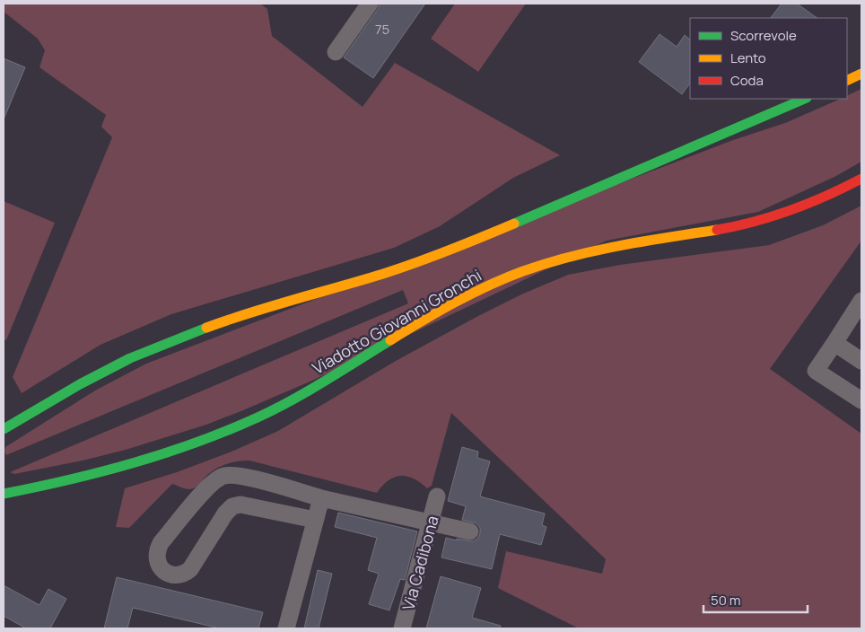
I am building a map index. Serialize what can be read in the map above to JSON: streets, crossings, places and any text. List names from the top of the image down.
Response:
{
  "streets": {
    "main road": ["Viadotto Giovanni Gronchi"],
    "street": ["Via Cadibona"]
  },
  "house_numbers": ["75"],
  "legend": ["Scorrevole", "Lento", "Coda"],
  "scale_bar": "50 m"
}
